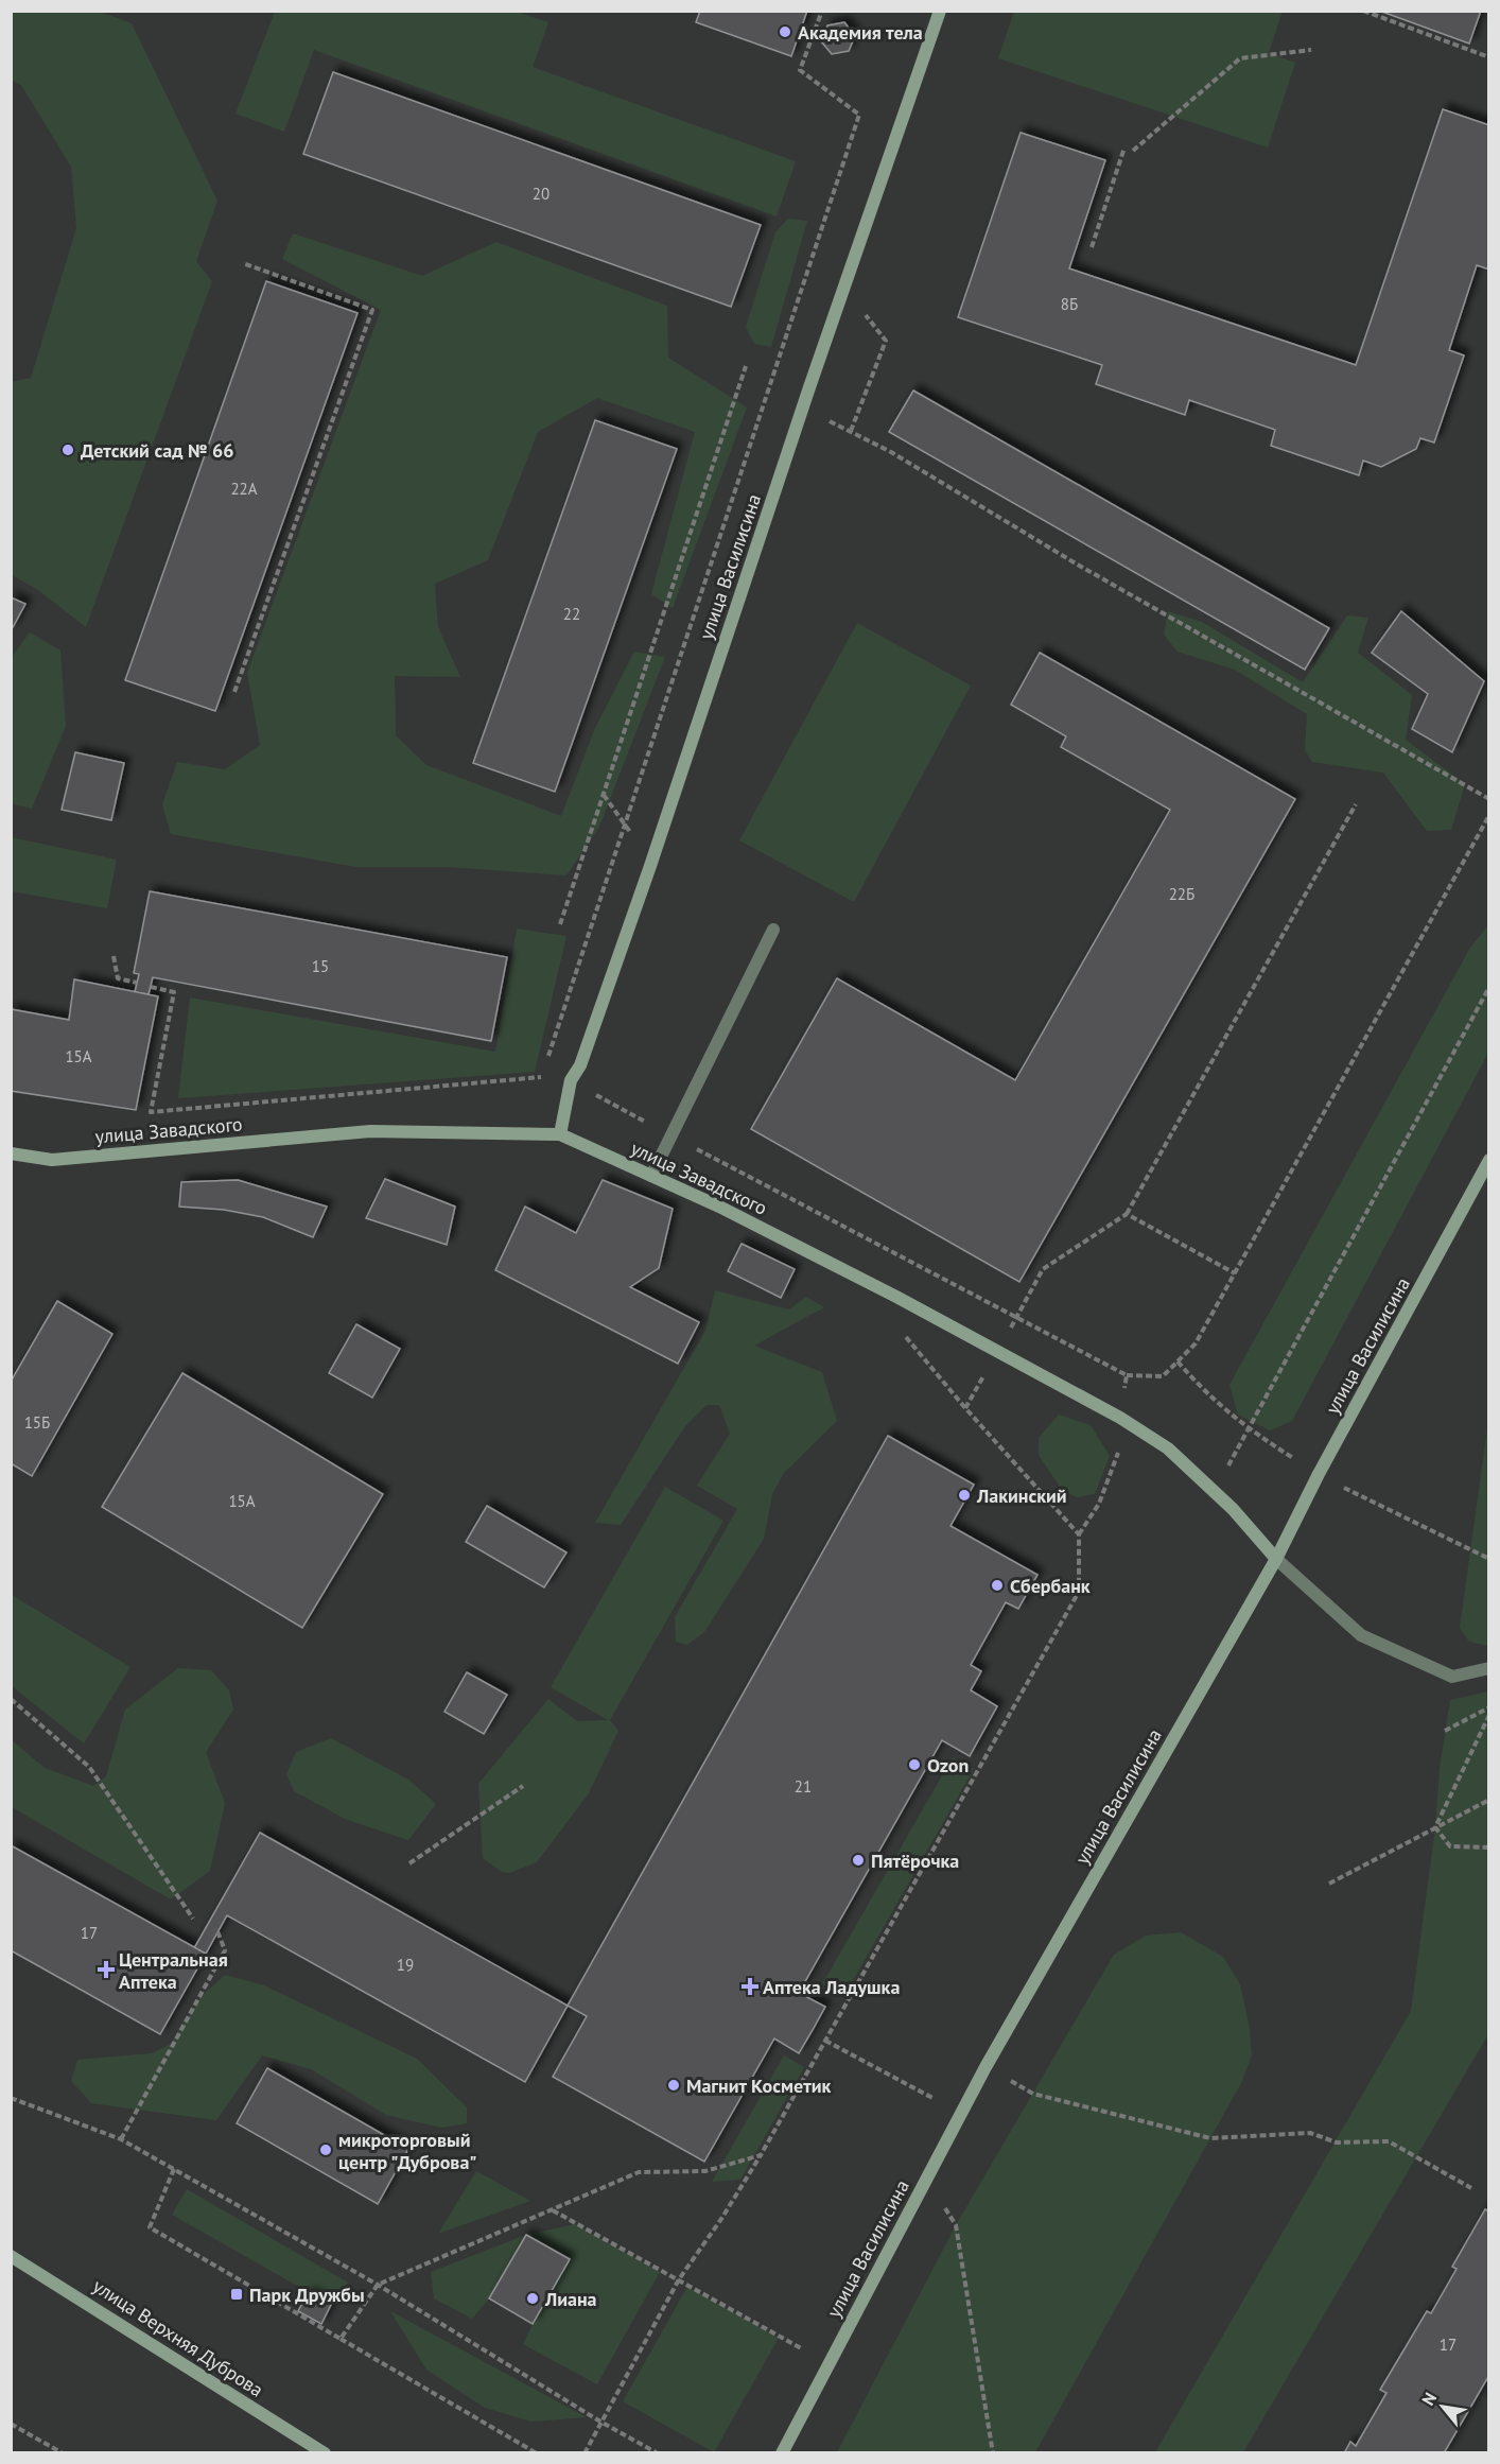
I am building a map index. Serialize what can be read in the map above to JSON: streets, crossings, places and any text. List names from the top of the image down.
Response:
{
  "streets": {
    "street": ["улица Василисина", "улица Завадского", "улица Верхняя Дуброва"]
  },
  "crossings": [
    ["улица Василисина", "улица Завадского"]
  ],
  "places": {
    "other": [
      "Академия тела",
      "Детский сад № 66",
      "Лакинский",
      "Сбербанк",
      "Ozon",
      "Пятёрочка",
      "Магнит Косметик",
      "микроторговый центр \"Дуброва\"",
      "Лиана"
    ],
    "health": ["Центральная Аптека", "Аптека Ладушка"],
    "transit": ["Парк Дружбы"]
  },
  "house_numbers": [
    "20",
    "8Б",
    "22А",
    "22",
    "22Б",
    "15",
    "15А",
    "15Б",
    "15А",
    "21",
    "17",
    "19",
    "17"
  ],
  "north": "top left"
}
